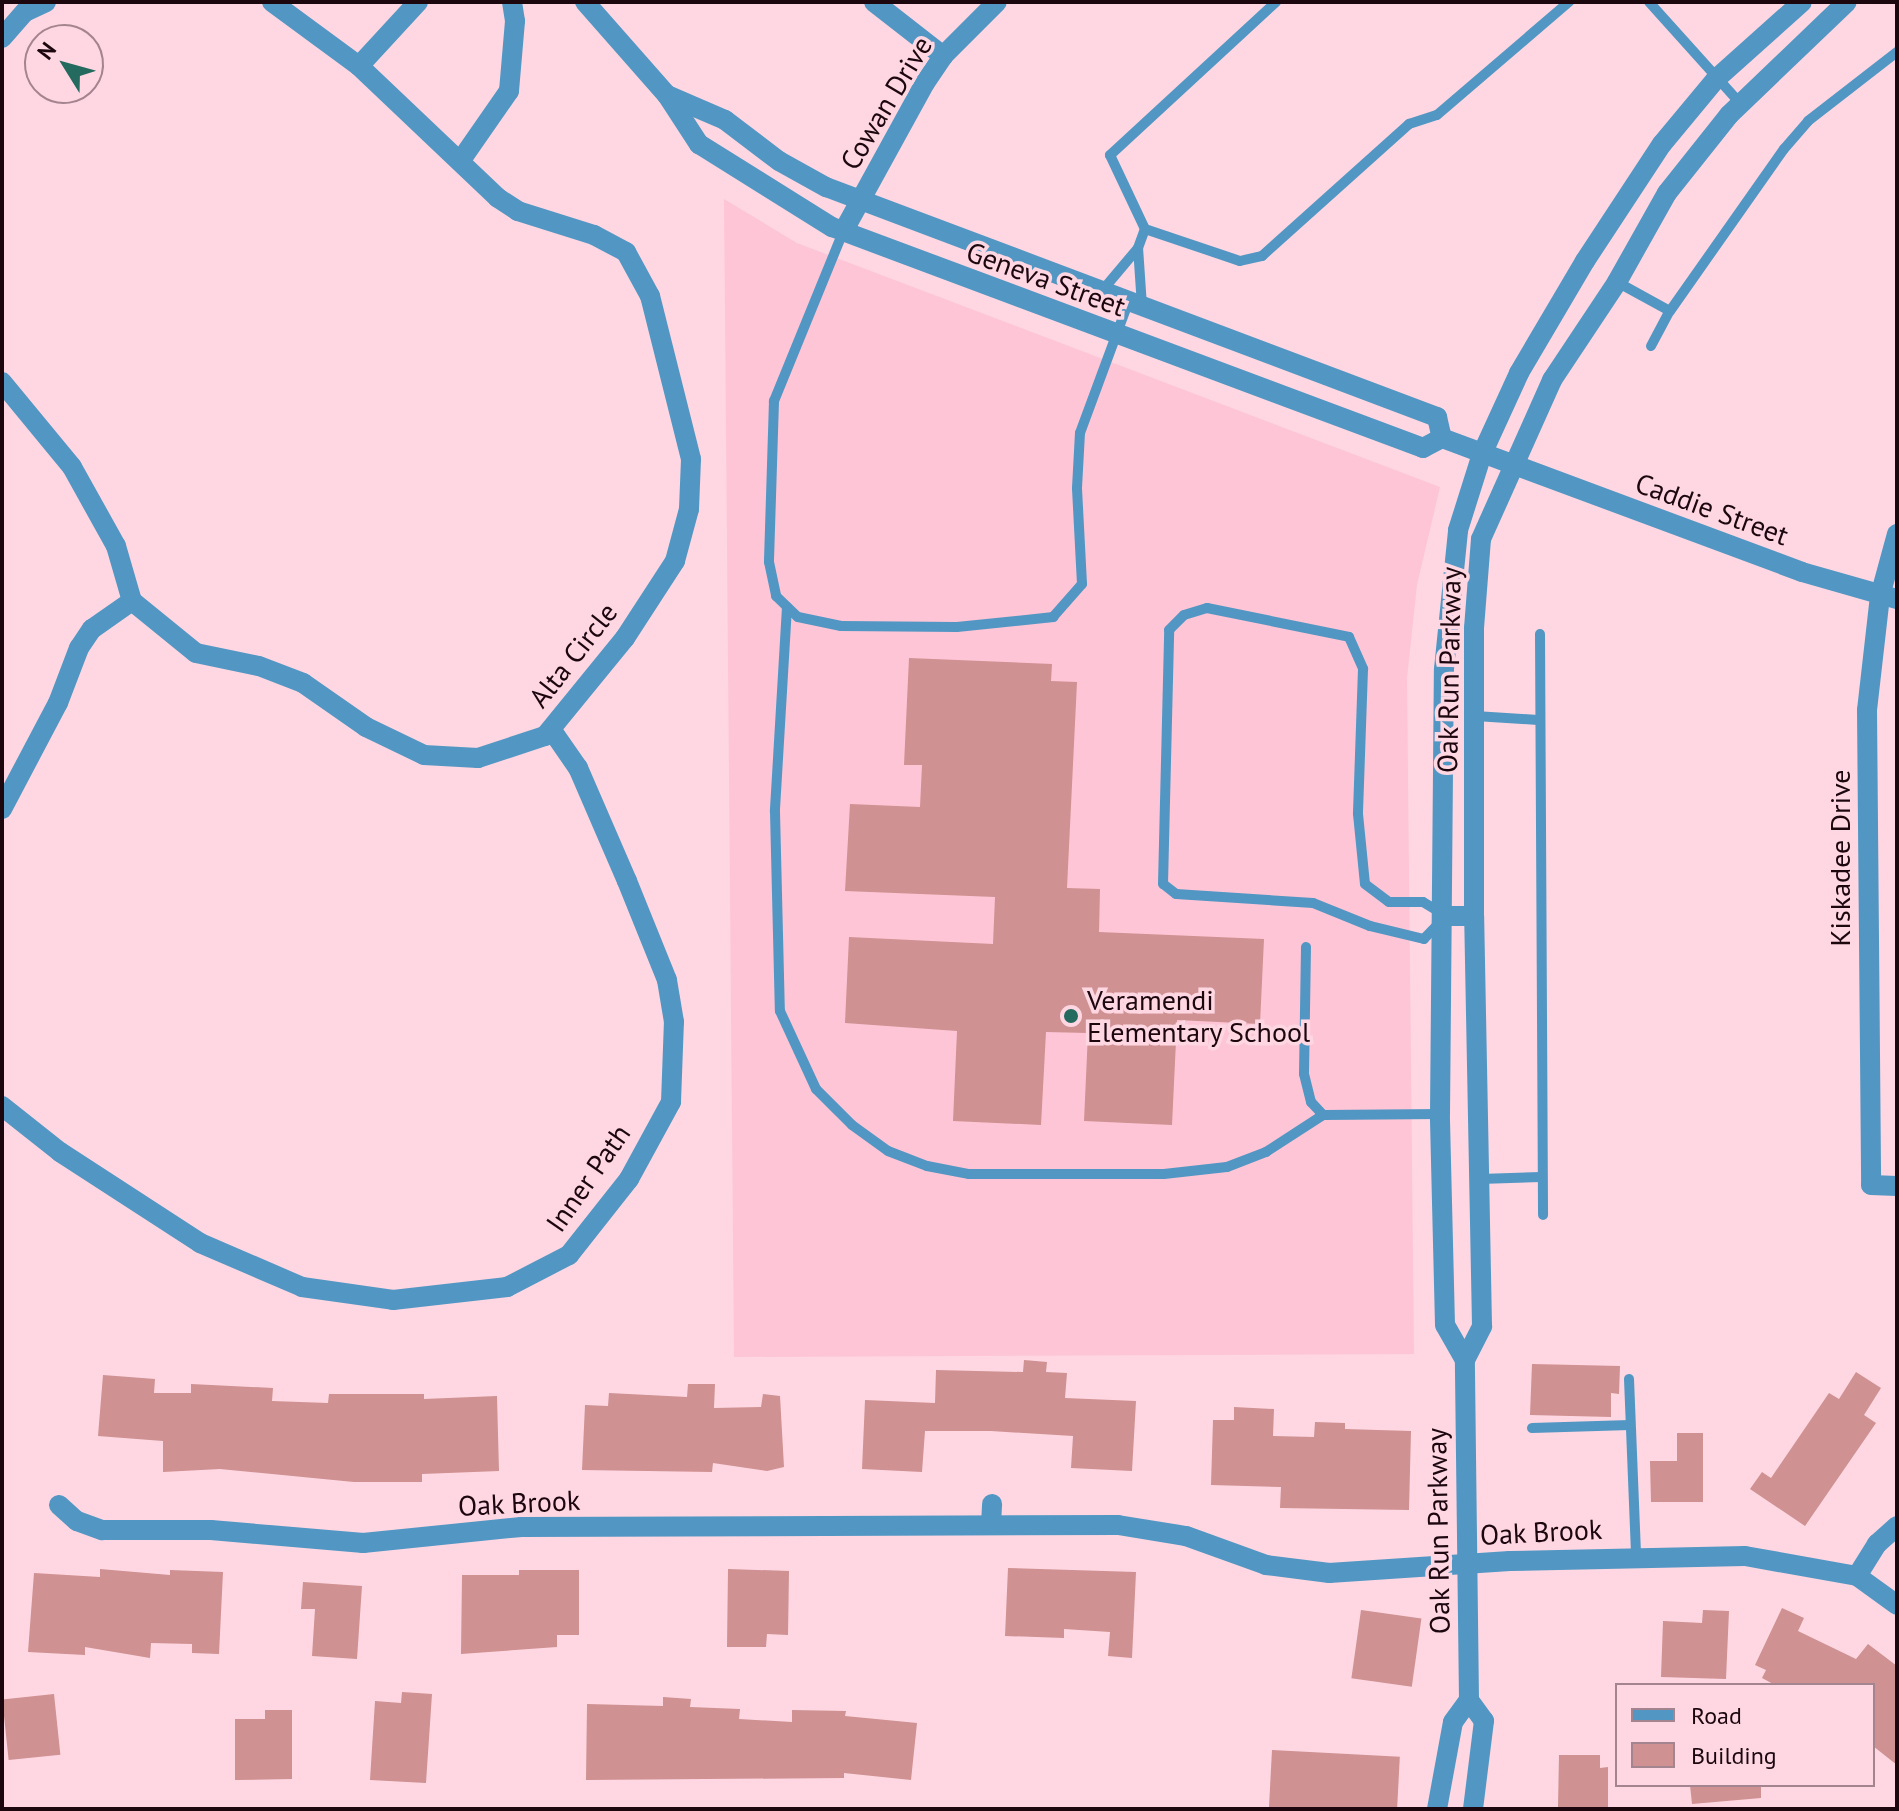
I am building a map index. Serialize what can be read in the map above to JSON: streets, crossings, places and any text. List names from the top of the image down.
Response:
{
  "streets": {
    "street": [
      "Cowan Drive",
      "Geneva Street",
      "Caddie Street",
      "Alta Circle",
      "Oak Run Parkway",
      "Kiskadee Drive",
      "Inner Path",
      "Oak Brook"
    ]
  },
  "crossings": [
    ["Cowan Drive", "Geneva Street"],
    ["Geneva Street", "Caddie Street"],
    ["Geneva Street", "Oak Run Parkway"],
    ["Caddie Street", "Oak Run Parkway"],
    ["Caddie Street", "Kiskadee Drive"],
    ["Alta Circle", "Inner Path"],
    ["Oak Run Parkway", "Oak Brook"]
  ],
  "places": ["Veramendi Elementary School"],
  "legend": ["Road", "Building"],
  "north": "top left"
}
